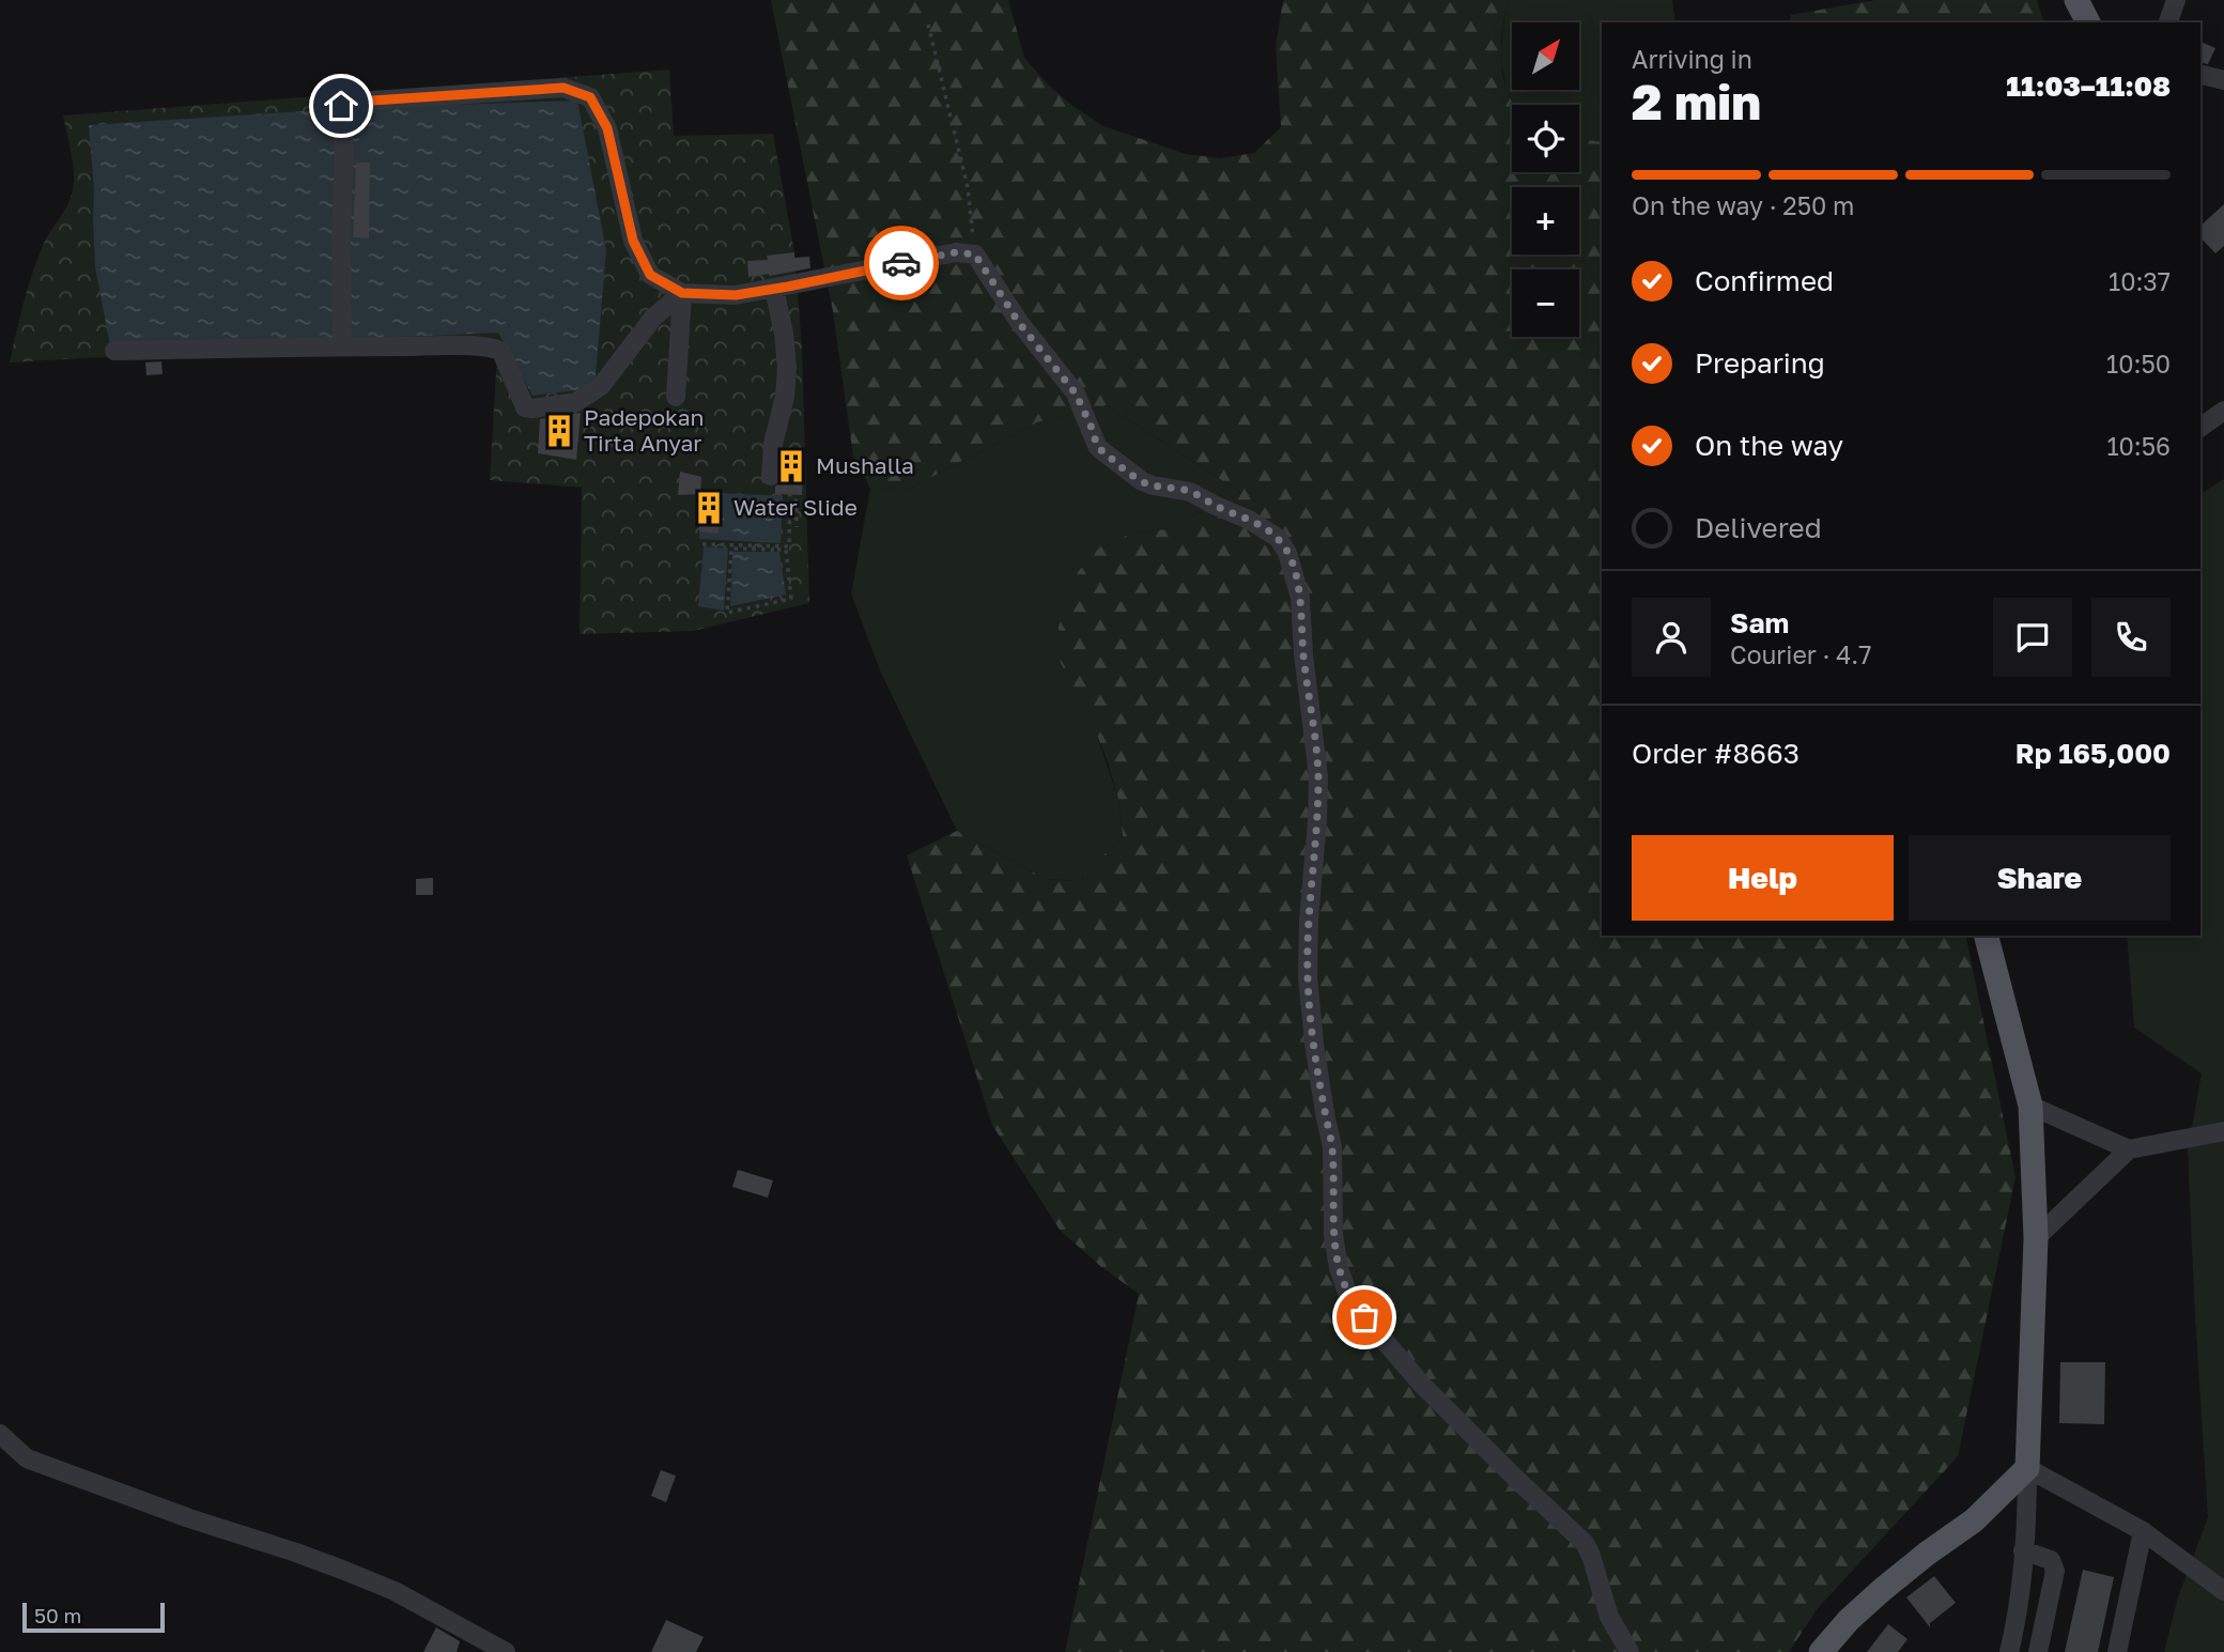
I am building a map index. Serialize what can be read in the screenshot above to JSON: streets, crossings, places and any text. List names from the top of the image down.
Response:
{
  "places": {
    "building": ["Padepokan Tirta Anyar", "Mushalla", "Water Slide"]
  },
  "scale_bar": "50 m",
  "north": "top right",
  "page": {
    "map_buttons": ["+", "−"],
    "heading": ["2 min", "Arriving in", "11:03–11:08"],
    "panel": [
      "Sam",
      "Courier · 4.7",
      "Order #8663",
      "Rp 165,000"
    ],
    "bar": "On the way · 250 m",
    "list": [
      ["Confirmed", "10:37"],
      ["Preparing", "10:50"],
      ["On the way", "10:56"],
      "Delivered"
    ],
    "buttons": ["Help", "Share"],
    "scale": "50 m"
  }
}
